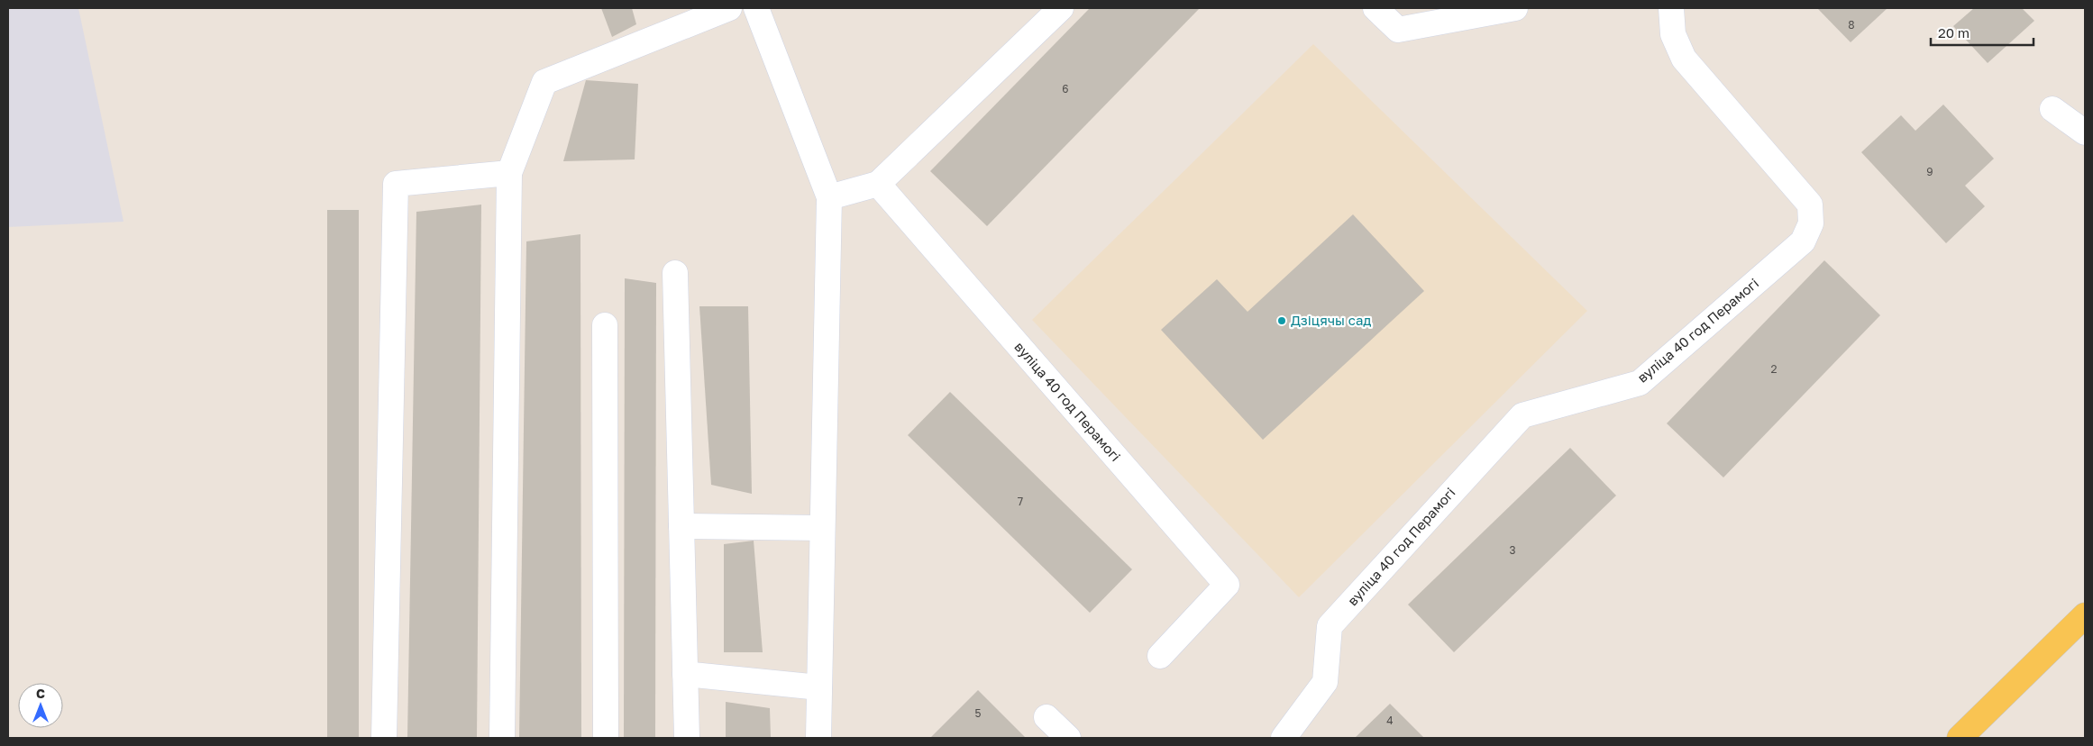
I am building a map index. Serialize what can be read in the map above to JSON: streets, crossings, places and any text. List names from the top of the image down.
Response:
{
  "streets": {
    "street": ["вуліца 40 год Перамогі"]
  },
  "places": ["Дзіцячы сад"],
  "house_numbers": [
    "8",
    "6",
    "9",
    "2",
    "7",
    "3",
    "5",
    "4"
  ],
  "scale_bar": "20 m",
  "north": "top"
}
